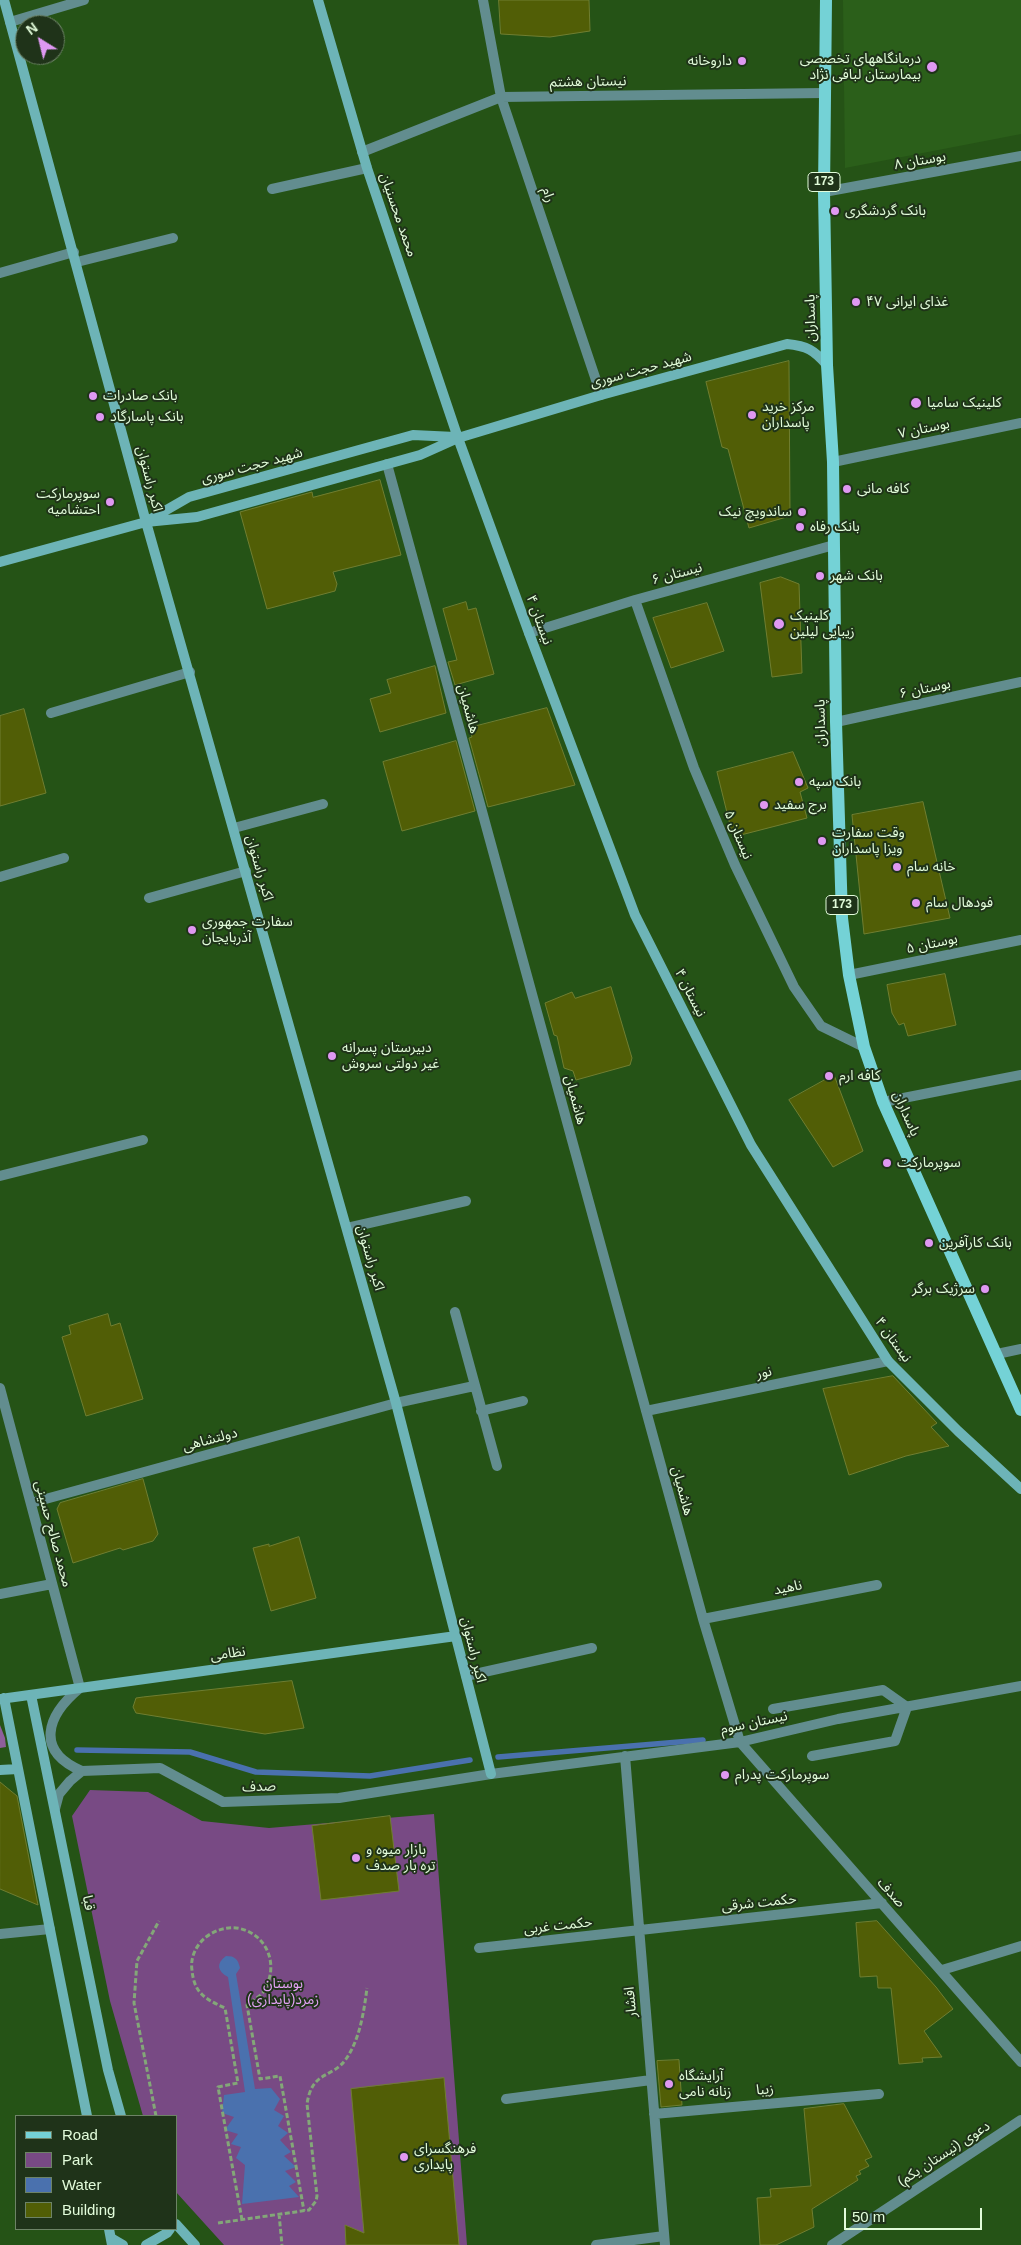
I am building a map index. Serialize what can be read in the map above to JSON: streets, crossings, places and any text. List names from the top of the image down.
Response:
{
  "streets": {
    "main road": ["173", "پاسداران"],
    "street": [
      "نیستان هشتم",
      "بوستان ۸",
      "رام",
      "محمد محسنیان",
      "شهید حجت سوری",
      "بوستان ۷",
      "اکبر راستوان",
      "نیستان ۶",
      "نیستان ۴",
      "بوستان ۶",
      "هاشمیان",
      "نیستان ۵",
      "بوستان ۵",
      "نور",
      "دولتشاهی",
      "محمد صالح حسینی",
      "ناهید",
      "نظامی",
      "نیستان سوم",
      "صدف",
      "قبا",
      "حکمت شرقی",
      "حکمت غربی",
      "افشار",
      "زیبا",
      "دعوی (نیستان یکم)"
    ]
  },
  "crossings": [
    ["نیستان هشتم", "رام"],
    ["نیستان هشتم", "محمد محسنیان"],
    ["نیستان هشتم", "پاسداران"],
    ["بوستان ۸", "پاسداران"],
    ["رام", "شهید حجت سوری"],
    ["محمد محسنیان", "شهید حجت سوری"],
    ["محمد محسنیان", "نیستان ۴"],
    ["پاسداران", "شهید حجت سوری"],
    ["پاسداران", "بوستان ۷"],
    ["پاسداران", "نیستان ۶"],
    ["پاسداران", "بوستان ۶"],
    ["پاسداران", "نیستان ۵"],
    ["پاسداران", "بوستان ۵"],
    ["شهید حجت سوری", "اکبر راستوان"],
    ["شهید حجت سوری", "نیستان ۴"],
    ["شهید حجت سوری", "هاشمیان"],
    ["اکبر راستوان", "دولتشاهی"],
    ["اکبر راستوان", "نظامی"],
    ["اکبر راستوان", "نیستان سوم"],
    ["اکبر راستوان", "صدف"],
    ["نیستان ۶", "نیستان ۴"],
    ["نیستان ۶", "نیستان ۵"],
    ["نیستان ۴", "نور"],
    ["هاشمیان", "نور"],
    ["هاشمیان", "ناهید"],
    ["هاشمیان", "نیستان سوم"],
    ["هاشمیان", "صدف"],
    ["دولتشاهی", "محمد صالح حسینی"],
    ["محمد صالح حسینی", "نظامی"],
    ["نظامی", "قبا"],
    ["نیستان سوم", "صدف"],
    ["نیستان سوم", "افشار"],
    ["صدف", "حکمت شرقی"],
    ["حکمت شرقی", "حکمت غربی"],
    ["حکمت شرقی", "افشار"],
    ["حکمت غربی", "افشار"],
    ["افشار", "زیبا"]
  ],
  "parks": ["بوستان زمرد(پایداری)"],
  "places": [
    "داروخانه",
    "درمانگاههای تخصصی بیمارستان لبافی نژاد",
    "بانک گردشگری",
    "غذای ایرانی ۴٧",
    "بانک صادرات",
    "کلینیک سامیا",
    "مرکز خرید پاسداران",
    "بانک پاسارگاد",
    "کافه مانی",
    "سوپرمارکت احتشامیه",
    "ساندویچ نیک",
    "بانک رفاه",
    "بانک شهر",
    "کلینیک زیبایی لیلین",
    "بانک سپه",
    "برج سفید",
    "وقت سفارت ویزا پاسداران",
    "خانه سام",
    "فودهال سام",
    "سفارت جمهوری آذربایجان",
    "دبیرستان پسرانه غیر دولتی سروش",
    "کافه ارم",
    "سوپرمارکت",
    "بانک کارآفرین",
    "سرژیک برگر",
    "سوپرمارکت پدرام",
    "بازار میوه و تره بار صدف",
    "آرایشگاه زنانه نامی",
    "فرهنگسرای پایداری"
  ],
  "legend": [
    "Road",
    "Park",
    "Water",
    "Building"
  ],
  "scale_bar": "50 m",
  "north": "top left"
}
